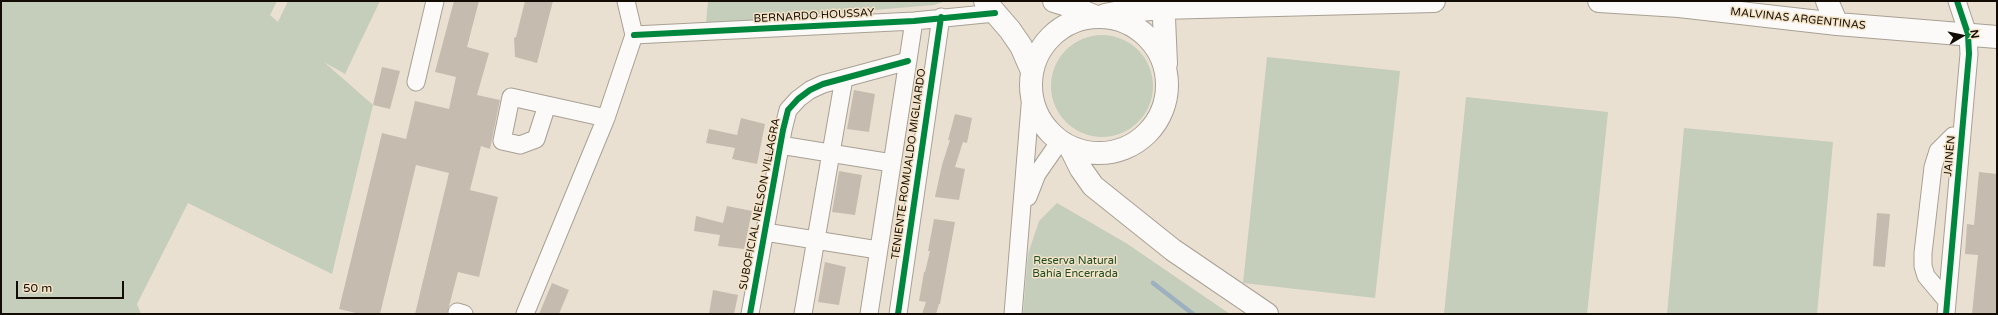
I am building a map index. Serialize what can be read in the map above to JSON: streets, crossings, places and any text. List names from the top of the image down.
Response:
{
  "streets": {
    "main road": ["MALVINAS ARGENTINAS"],
    "street": [
      "BERNARDO HOUSSAY",
      "JAINÉN",
      "TENIENTE ROMUALDO MIGLIARDO",
      "SUBOFICIAL NELSON VILLAGRA"
    ]
  },
  "crossings": [
    ["BERNARDO HOUSSAY", "TENIENTE ROMUALDO MIGLIARDO"],
    ["MALVINAS ARGENTINAS", "JAINÉN"],
    ["TENIENTE ROMUALDO MIGLIARDO", "SUBOFICIAL NELSON VILLAGRA"]
  ],
  "parks": ["Reserva Natural Bahía Encerrada"],
  "scale_bar": "50 m",
  "north": "right"
}
